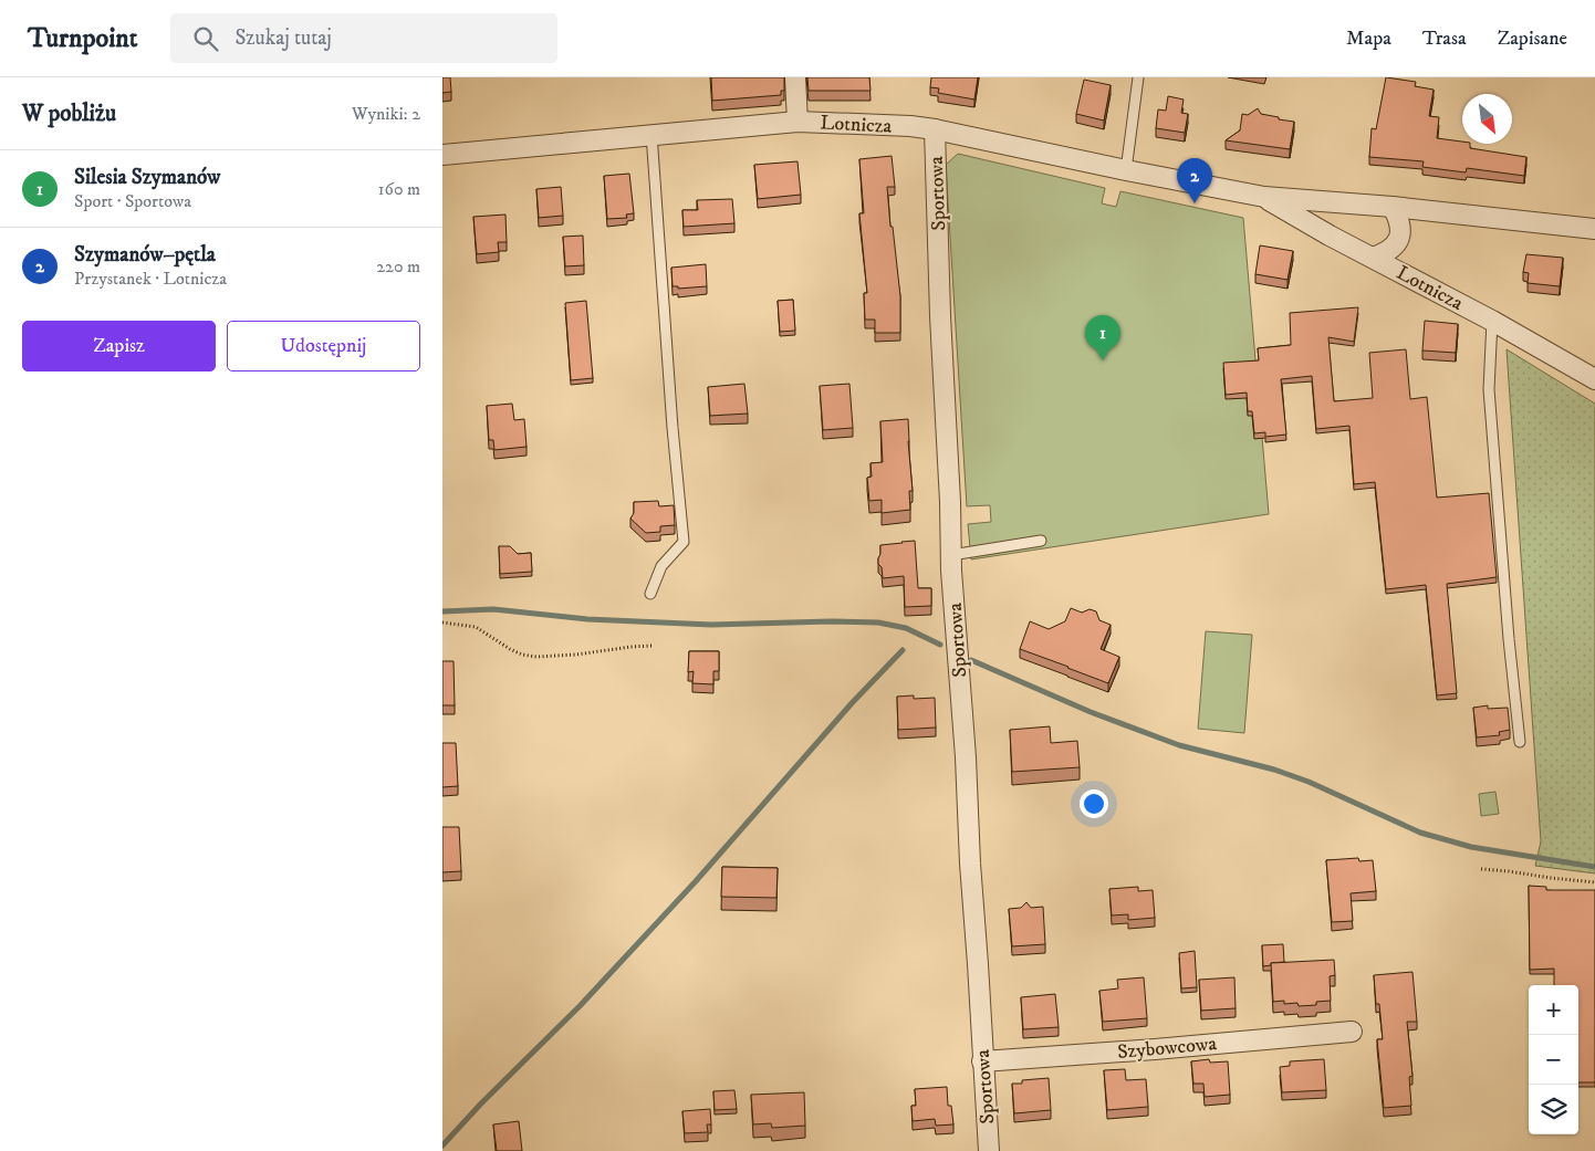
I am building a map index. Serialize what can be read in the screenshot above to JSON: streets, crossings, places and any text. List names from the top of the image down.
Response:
{
  "streets": {
    "street": ["Lotnicza", "Sportowa", "Szybowcowa"]
  },
  "crossings": [
    ["Lotnicza", "Sportowa"],
    ["Sportowa", "Szybowcowa"]
  ],
  "north": "bottom right",
  "page": {
    "header": "Turnpoint",
    "search": "Szukaj tutaj",
    "nav": ["Mapa", "Trasa", "Zapisane"],
    "heading": ["W pobliżu", "Wyniki: 2"],
    "list": [
      {
        "mark": "1",
        "name": "Silesia Szymanów",
        "note": "Sport · Sportowa",
        "value": "160 m"
      },
      {
        "mark": "2",
        "name": "Szymanów–pętla",
        "note": "Przystanek · Lotnicza",
        "value": "220 m"
      }
    ],
    "pins": ["2", "1"],
    "buttons": ["Zapisz", "Udostępnij"],
    "map_buttons": ["+", "−"]
  }
}
